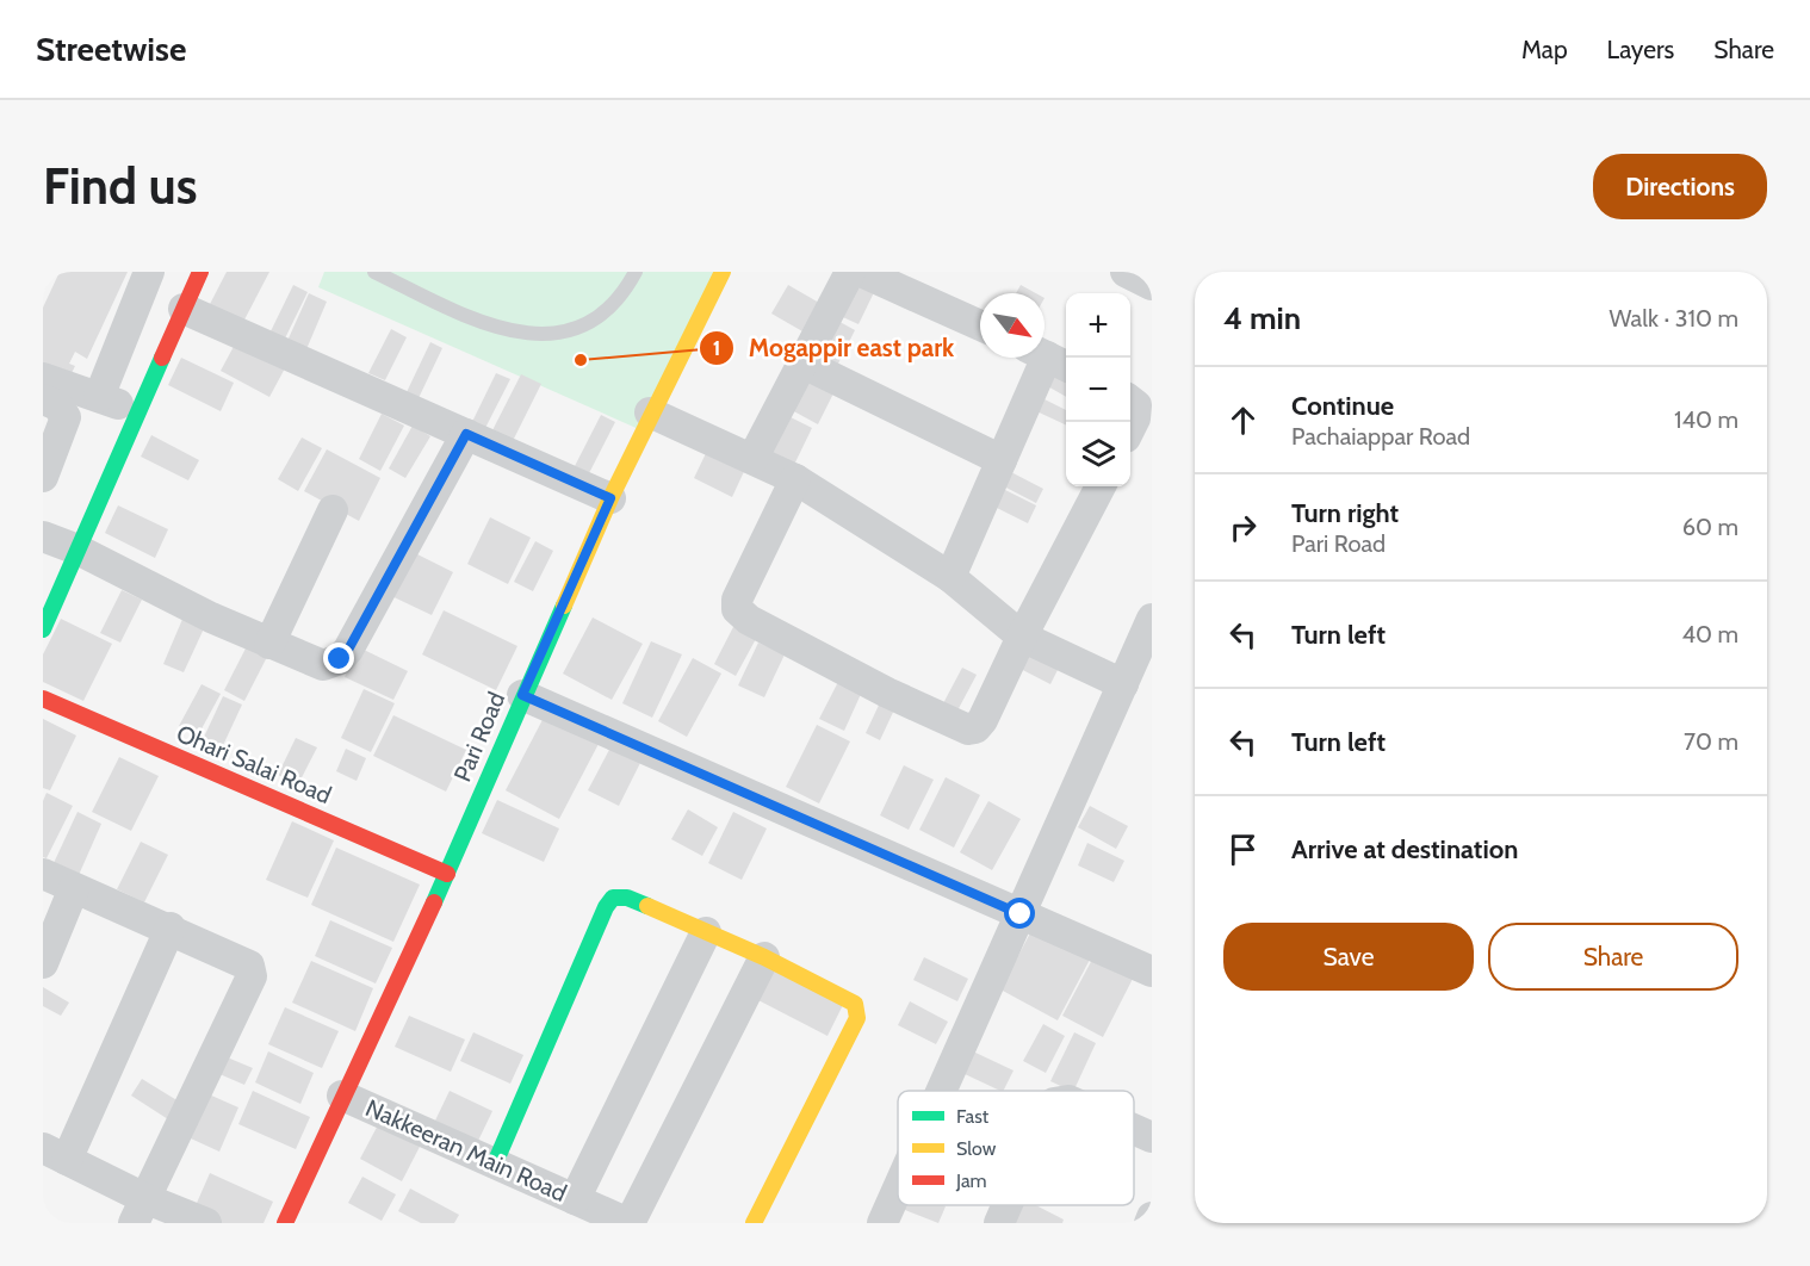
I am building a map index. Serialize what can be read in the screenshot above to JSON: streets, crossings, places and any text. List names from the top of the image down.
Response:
{
  "streets": {
    "street": ["Pari Road", "Ohari Salai Road", "Nakkeeran Main Road"]
  },
  "crossings": [
    ["Pari Road", "Ohari Salai Road"],
    ["Pari Road", "Nakkeeran Main Road"]
  ],
  "places": ["Mogappir east park"],
  "legend": ["Fast", "Slow", "Jam"],
  "north": "bottom right",
  "page": {
    "header": "Streetwise",
    "nav": ["Map", "Layers", "Share"],
    "buttons": [
      "Directions",
      ["Save", "Share"]
    ],
    "title": "Find us",
    "heading": ["4 min", "Walk · 310 m"],
    "map_buttons": ["+", "−"],
    "list": [
      ["Continue", "Pachaiappar Road", "140 m"],
      ["Turn right", "Pari Road", "60 m"],
      ["Turn left", "40 m"],
      ["Turn left", "70 m"],
      "Arrive at destination"
    ]
  }
}
